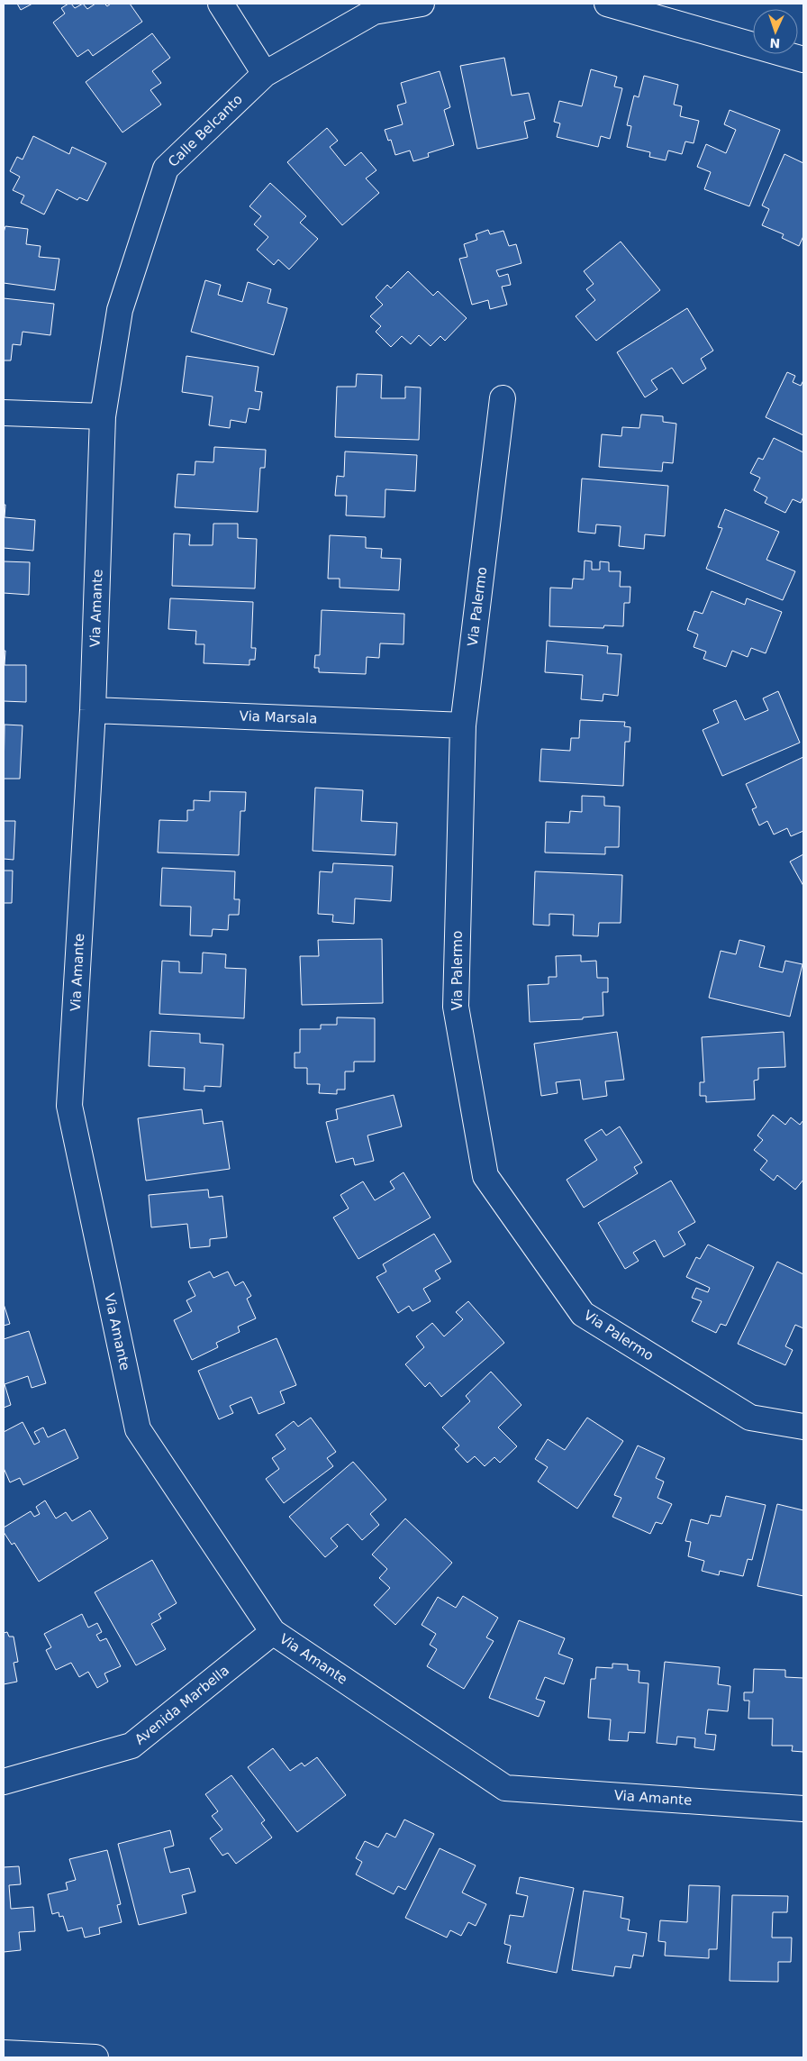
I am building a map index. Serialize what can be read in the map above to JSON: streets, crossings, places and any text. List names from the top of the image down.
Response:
{
  "streets": {
    "street": [
      "Calle Belcanto",
      "Via Palermo",
      "Via Amante",
      "Via Marsala",
      "Avenida Marbella"
    ]
  },
  "crossings": [
    ["Calle Belcanto", "Via Amante"],
    ["Via Palermo", "Via Marsala"],
    ["Via Amante", "Via Marsala"],
    ["Via Amante", "Avenida Marbella"]
  ],
  "north": "bottom"
}
